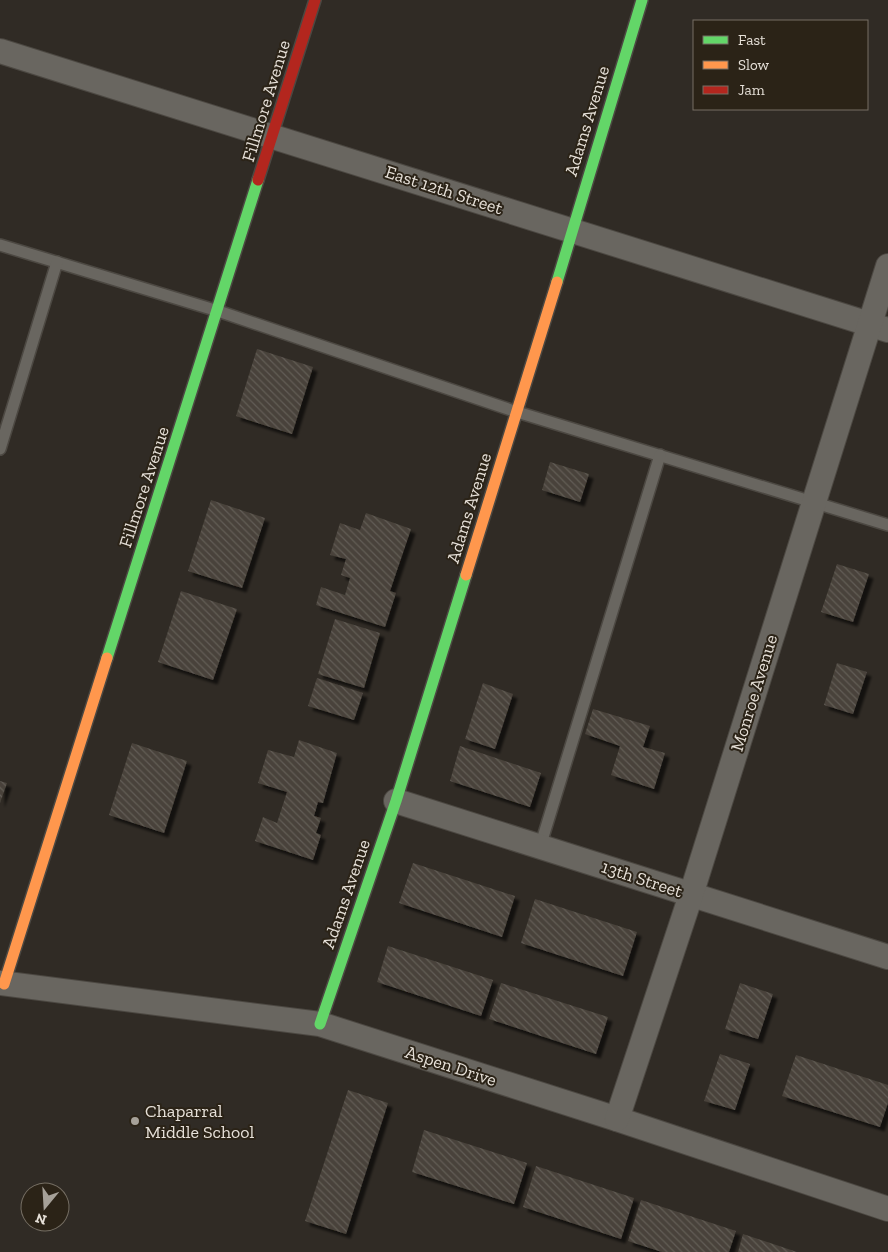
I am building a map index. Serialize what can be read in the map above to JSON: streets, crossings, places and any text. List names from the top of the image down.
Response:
{
  "streets": {
    "street": [
      "Fillmore Avenue",
      "Adams Avenue",
      "East 12th Street",
      "Monroe Avenue",
      "13th Street",
      "Aspen Drive"
    ]
  },
  "crossings": [
    ["Fillmore Avenue", "East 12th Street"],
    ["Fillmore Avenue", "Aspen Drive"],
    ["Adams Avenue", "East 12th Street"],
    ["Adams Avenue", "13th Street"],
    ["Adams Avenue", "Aspen Drive"],
    ["East 12th Street", "Monroe Avenue"],
    ["Monroe Avenue", "13th Street"],
    ["Monroe Avenue", "Aspen Drive"]
  ],
  "places": ["Chaparral Middle School"],
  "legend": ["Fast", "Slow", "Jam"],
  "north": "bottom"
}
